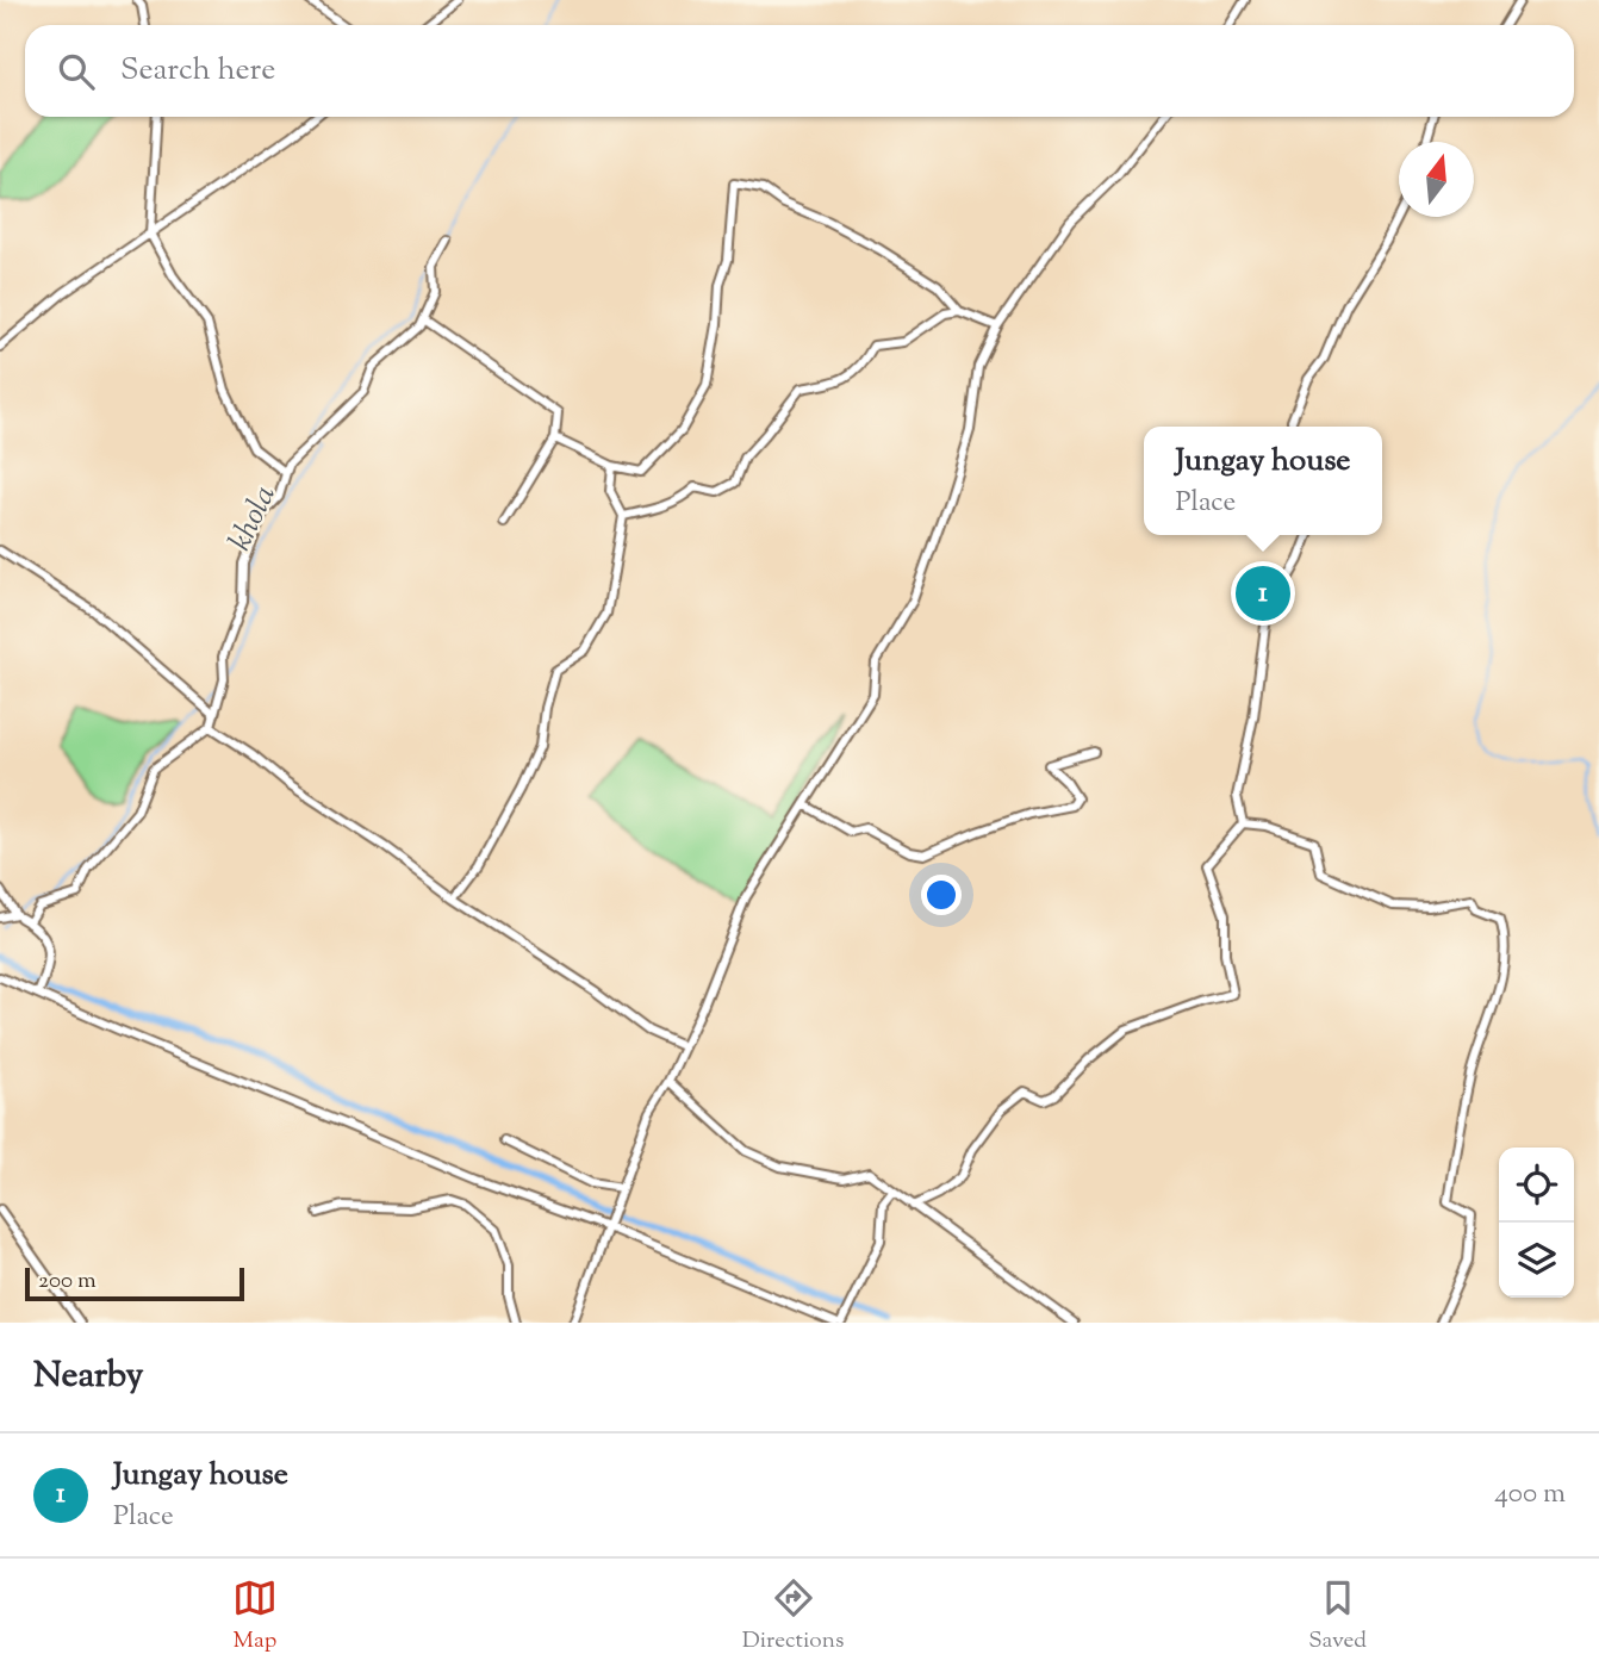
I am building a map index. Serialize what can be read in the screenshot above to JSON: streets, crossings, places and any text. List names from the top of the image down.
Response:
{
  "water": ["khola"],
  "scale_bar": "200 m",
  "north": "top",
  "page": {
    "search": "Search here",
    "popup": ["Jungay house", "Place"],
    "pins": "1",
    "scale": "200 m",
    "heading": "Nearby",
    "list": [
      {
        "mark": "1",
        "name": "Jungay house",
        "note": "Place",
        "value": "400 m"
      }
    ],
    "nav": ["Map", "Directions", "Saved"]
  }
}
